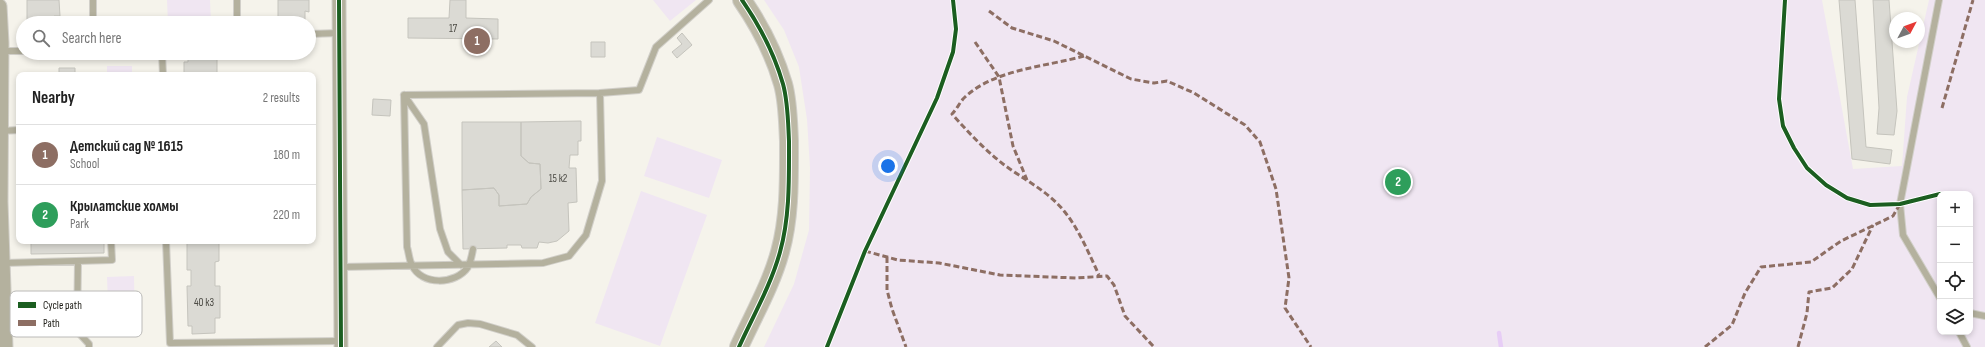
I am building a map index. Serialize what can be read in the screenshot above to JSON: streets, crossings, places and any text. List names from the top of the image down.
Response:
{
  "house_numbers": ["17", "15 к2", "40 к3"],
  "legend": ["Cycle path", "Path"],
  "north": "top right",
  "page": {
    "search": "Search here",
    "pins": ["1", "2"],
    "heading": ["Nearby", "2 results"],
    "list": [
      {
        "mark": "1",
        "name": "Детский сад № 1615",
        "note": "School",
        "value": "180 m"
      },
      {
        "mark": "2",
        "name": "Крылатские холмы",
        "note": "Park",
        "value": "220 m"
      }
    ],
    "map_buttons": ["+", "−"]
  }
}
